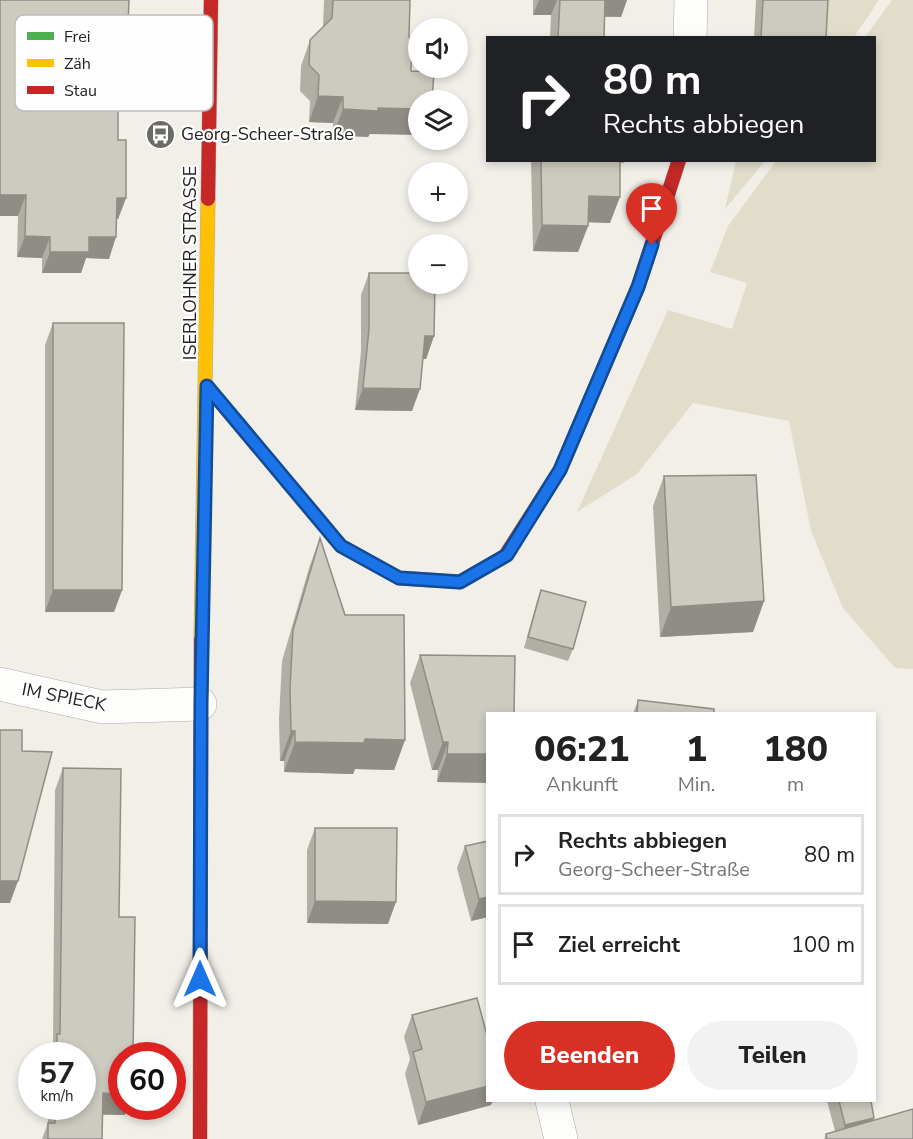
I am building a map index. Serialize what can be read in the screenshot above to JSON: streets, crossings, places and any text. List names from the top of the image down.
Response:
{
  "streets": {
    "main road": ["ISERLOHNER STRASSE"],
    "street": ["IM SPIECK"]
  },
  "crossings": [
    ["ISERLOHNER STRASSE", "IM SPIECK"]
  ],
  "places": {
    "bus stop": ["Georg-Scheer-Straße"]
  },
  "legend": ["Frei", "Zäh", "Stau"],
  "page": {
    "map_buttons": ["+", "−"],
    "turn": ["80 m", "Rechts abbiegen"],
    "eta": [
      "06:21",
      "Ankunft",
      "1",
      "Min.",
      "180",
      "m"
    ],
    "list": [
      {
        "name": "Rechts abbiegen",
        "note": "Georg-Scheer-Straße",
        "value": "80 m"
      },
      {
        "name": "Ziel erreicht",
        "value": "100 m"
      }
    ],
    "buttons": ["Beenden", "Teilen"],
    "speed": "57 km/h",
    "limit": "60"
  }
}
